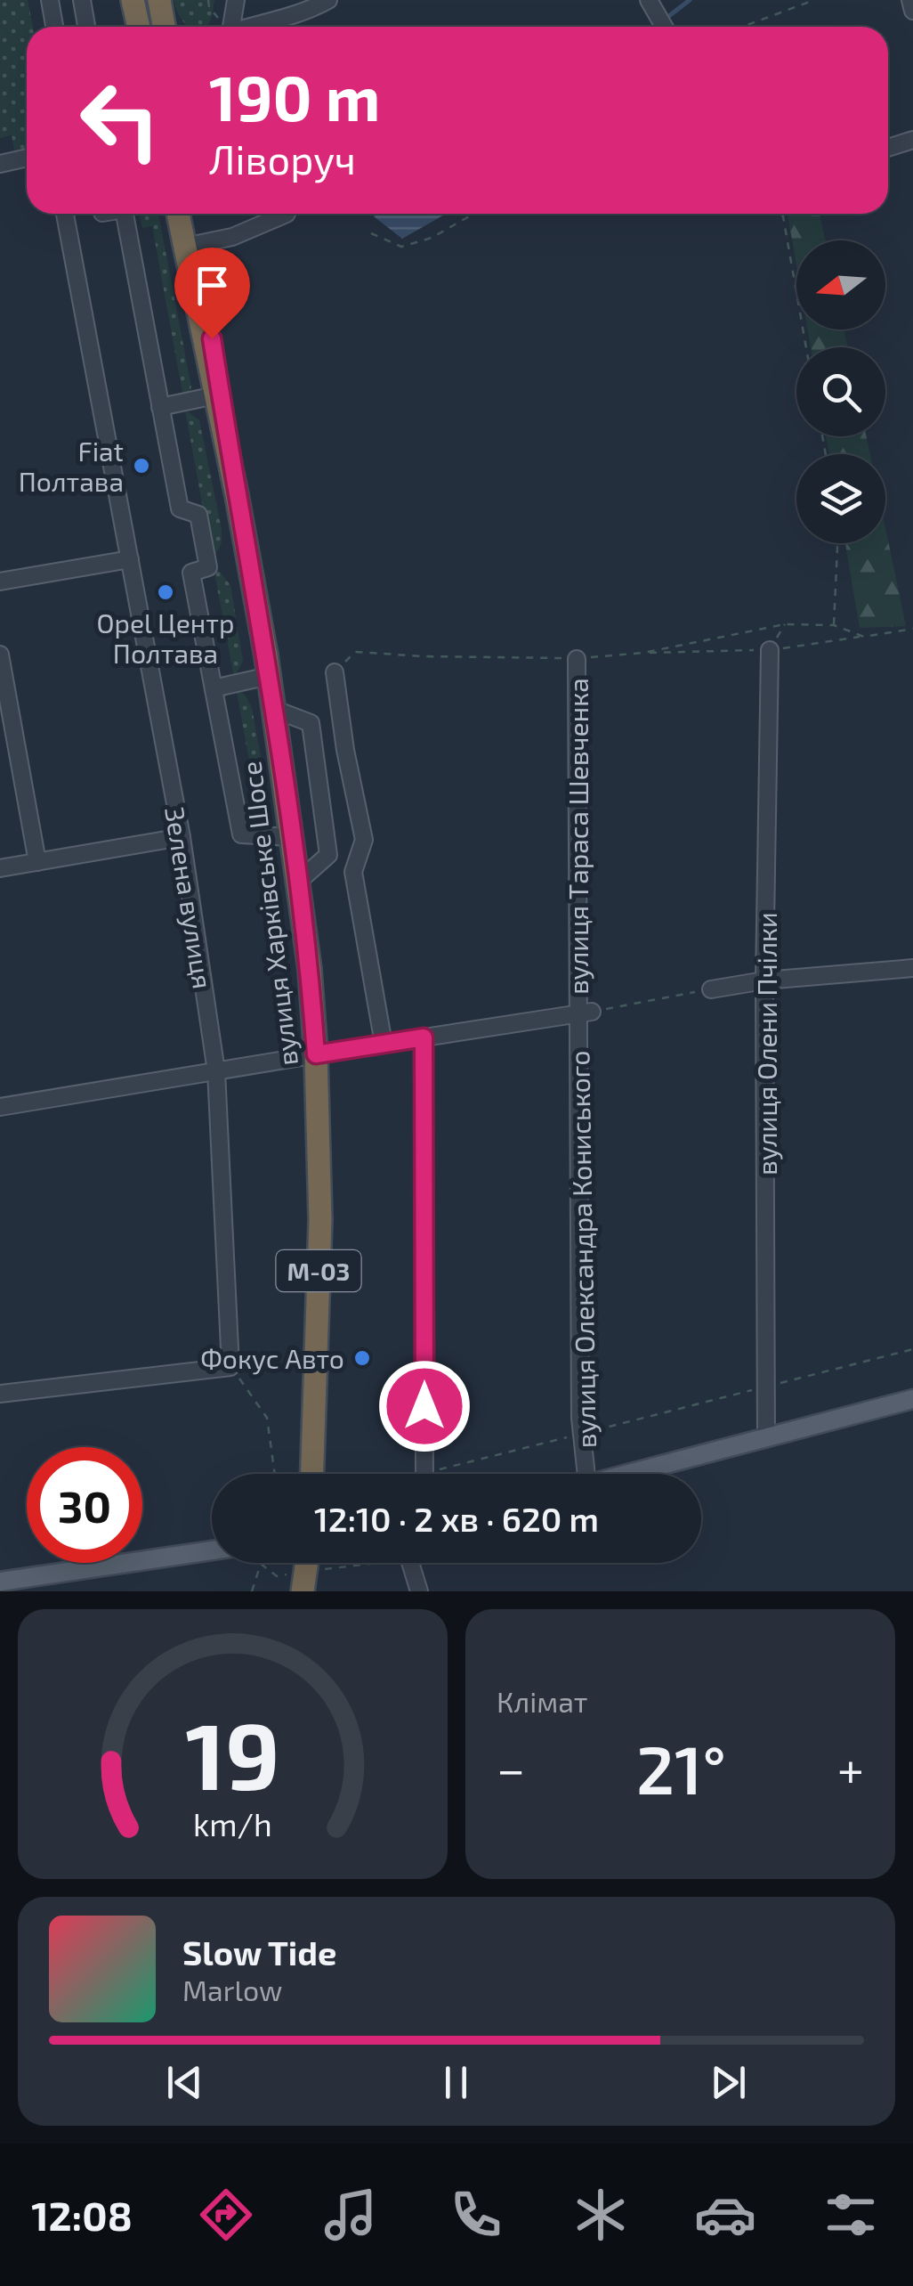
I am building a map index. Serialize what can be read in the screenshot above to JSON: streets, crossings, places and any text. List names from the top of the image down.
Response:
{
  "streets": {
    "highway": ["вулиця Харківське Шосе", "М-03"],
    "street": [
      "вулиця Тараса Шевченка",
      "Зелена вулиця",
      "вулиця Олени Пчілки",
      "вулиця Олександра Кониського"
    ]
  },
  "crossings": [
    ["вулиця Тараса Шевченка", "вулиця Олександра Кониського"]
  ],
  "places": ["Fiat Полтава", "Opel Центр Полтава", "Фокус Авто"],
  "north": "left",
  "page": {
    "turn": ["190 m", "Ліворуч"],
    "limit": "30",
    "trip": "12:10 · 2 хв · 620 m",
    "tile": "Клімат",
    "heat": ["−", "21°", "+"],
    "song": ["Slow Tide", "Marlow"],
    "tabs": "12:08",
    "gauge": ["19", "km/h"]
  }
}
